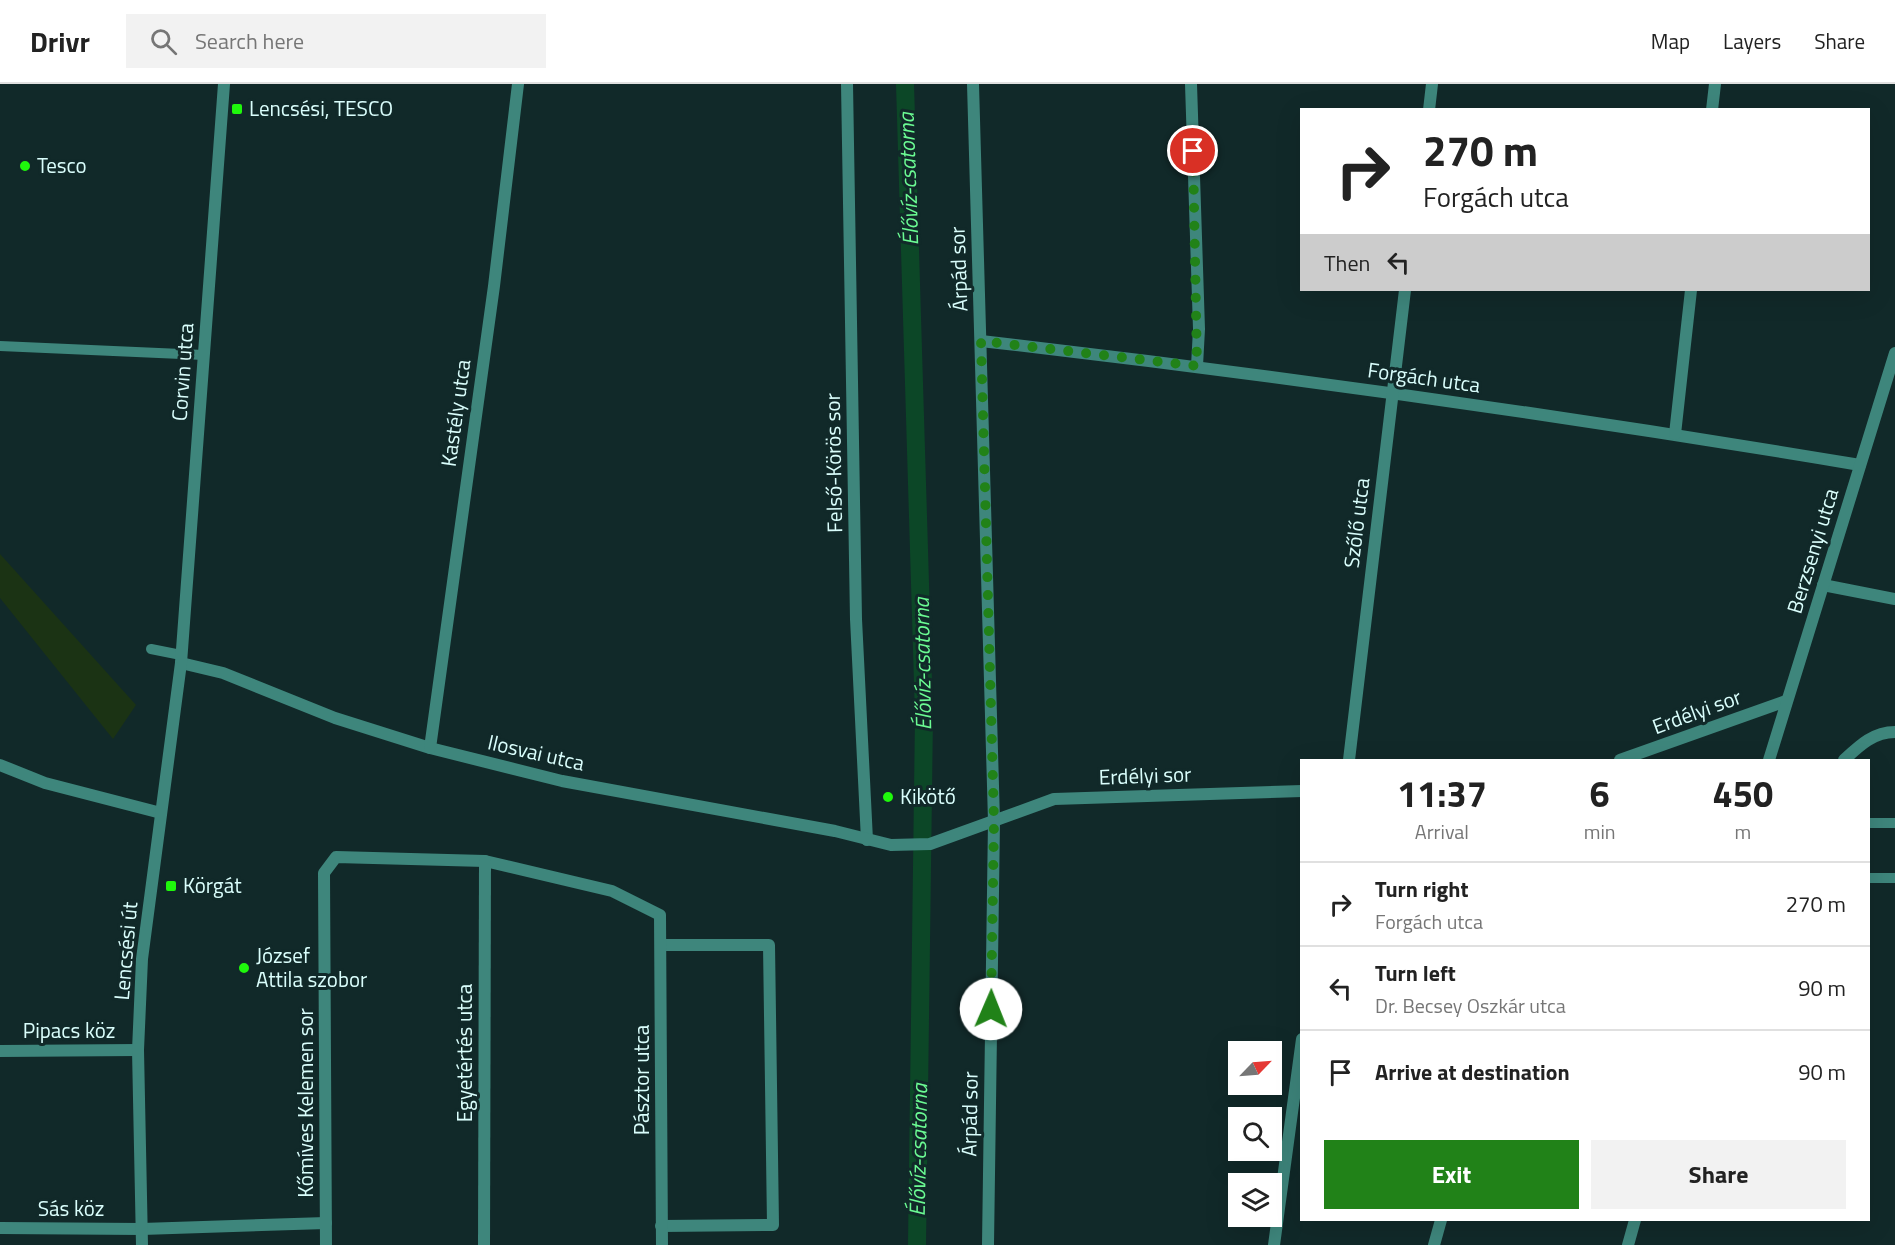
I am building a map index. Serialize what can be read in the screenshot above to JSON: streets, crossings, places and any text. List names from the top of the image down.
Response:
{
  "streets": {
    "street": [
      "Árpád sor",
      "Corvin utca",
      "Forgách utca",
      "Kastély utca",
      "Felső-Körös sor",
      "Szőlő utca",
      "Berzsenyi utca",
      "Erdélyi sor",
      "Ilosvai utca",
      "Lencsési út",
      "Pipacs köz",
      "Egyetértés utca",
      "Pásztor utca",
      "Kőmíves Kelemen sor",
      "Sás köz"
    ]
  },
  "crossings": [
    ["Árpád sor", "Forgách utca"],
    ["Árpád sor", "Erdélyi sor"],
    ["Corvin utca", "Ilosvai utca"],
    ["Corvin utca", "Lencsési út"],
    ["Forgách utca", "Szőlő utca"],
    ["Forgách utca", "Berzsenyi utca"],
    ["Kastély utca", "Ilosvai utca"],
    ["Felső-Körös sor", "Ilosvai utca"],
    ["Berzsenyi utca", "Erdélyi sor"],
    ["Erdélyi sor", "Ilosvai utca"],
    ["Ilosvai utca", "Lencsési út"],
    ["Lencsési út", "Pipacs köz"],
    ["Lencsési út", "Sás köz"],
    ["Egyetértés utca", "Pásztor utca"],
    ["Egyetértés utca", "Kőmíves Kelemen sor"],
    ["Pásztor utca", "Kőmíves Kelemen sor"],
    ["Kőmíves Kelemen sor", "Sás köz"]
  ],
  "water": ["Élővíz-csatorna"],
  "places": {
    "transit": ["Lencsési, TESCO", "Körgát"],
    "other": ["Tesco", "Kikötő", "József Attila szobor"]
  },
  "north": "top right",
  "page": {
    "header": "Drivr",
    "search": "Search here",
    "nav": ["Map", "Layers", "Share"],
    "turn": ["270 m", "Forgách utca"],
    "then": "Then",
    "eta": [
      "11:37",
      "Arrival",
      "6",
      "min",
      "450",
      "m"
    ],
    "list": [
      {
        "name": "Turn right",
        "note": "Forgách utca",
        "value": "270 m"
      },
      {
        "name": "Turn left",
        "note": "Dr. Becsey Oszkár utca",
        "value": "90 m"
      },
      {
        "name": "Arrive at destination",
        "value": "90 m"
      }
    ],
    "buttons": ["Exit", "Share"]
  }
}
